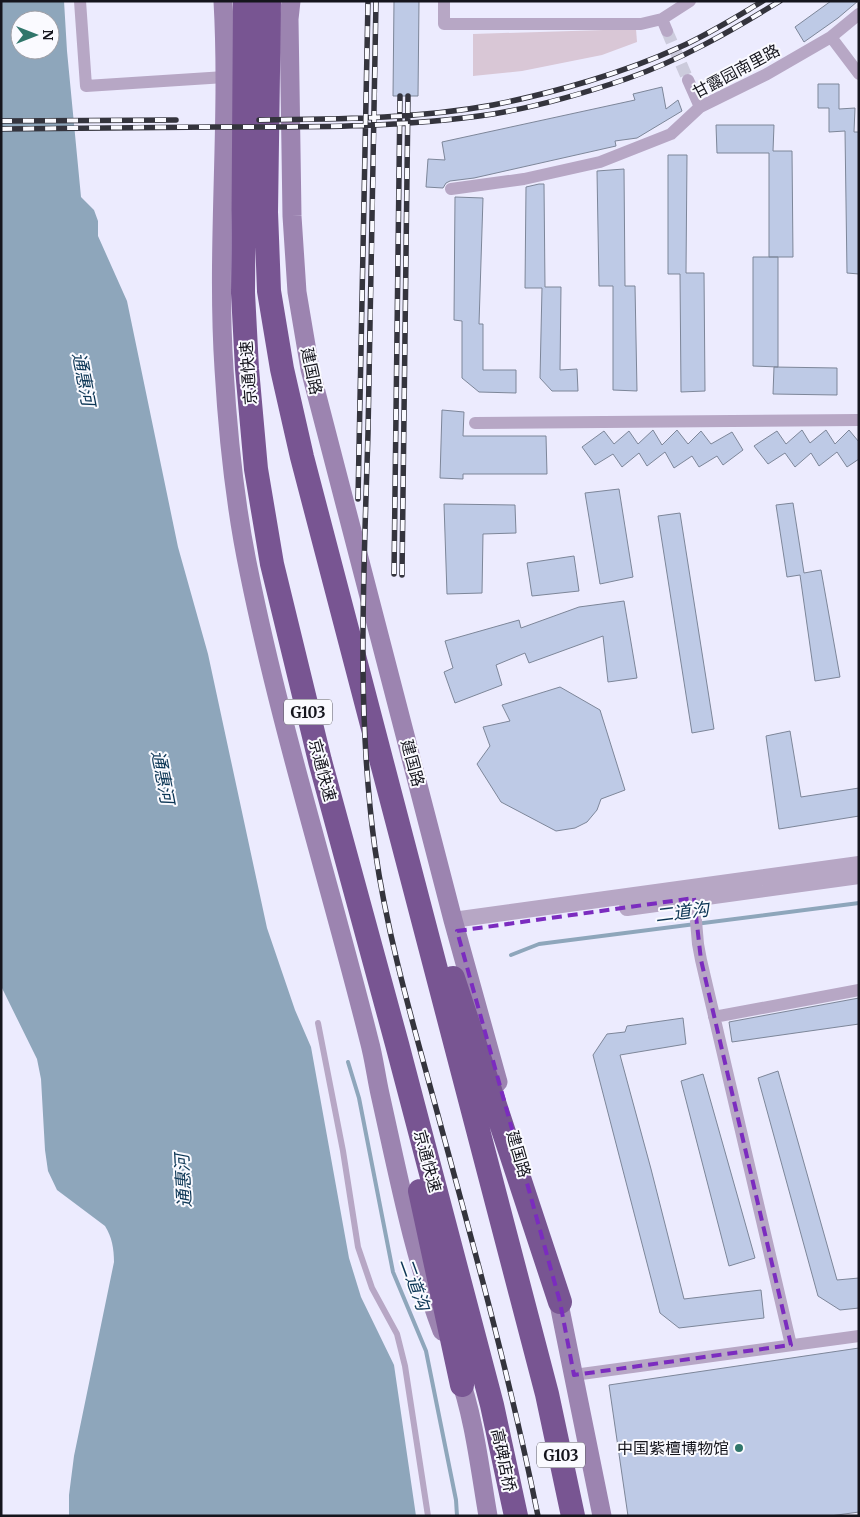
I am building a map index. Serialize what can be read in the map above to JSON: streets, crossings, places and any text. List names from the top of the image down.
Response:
{
  "streets": {
    "highway": ["京通快速", "G103", "高碑店桥"],
    "main road": ["建国路"],
    "street": ["甘露园南里路"]
  },
  "crossings": [
    ["京通快速", "高碑店桥"]
  ],
  "water": ["通惠河", "二道沟"],
  "places": ["中国紫檀博物馆"],
  "north": "right"
}
